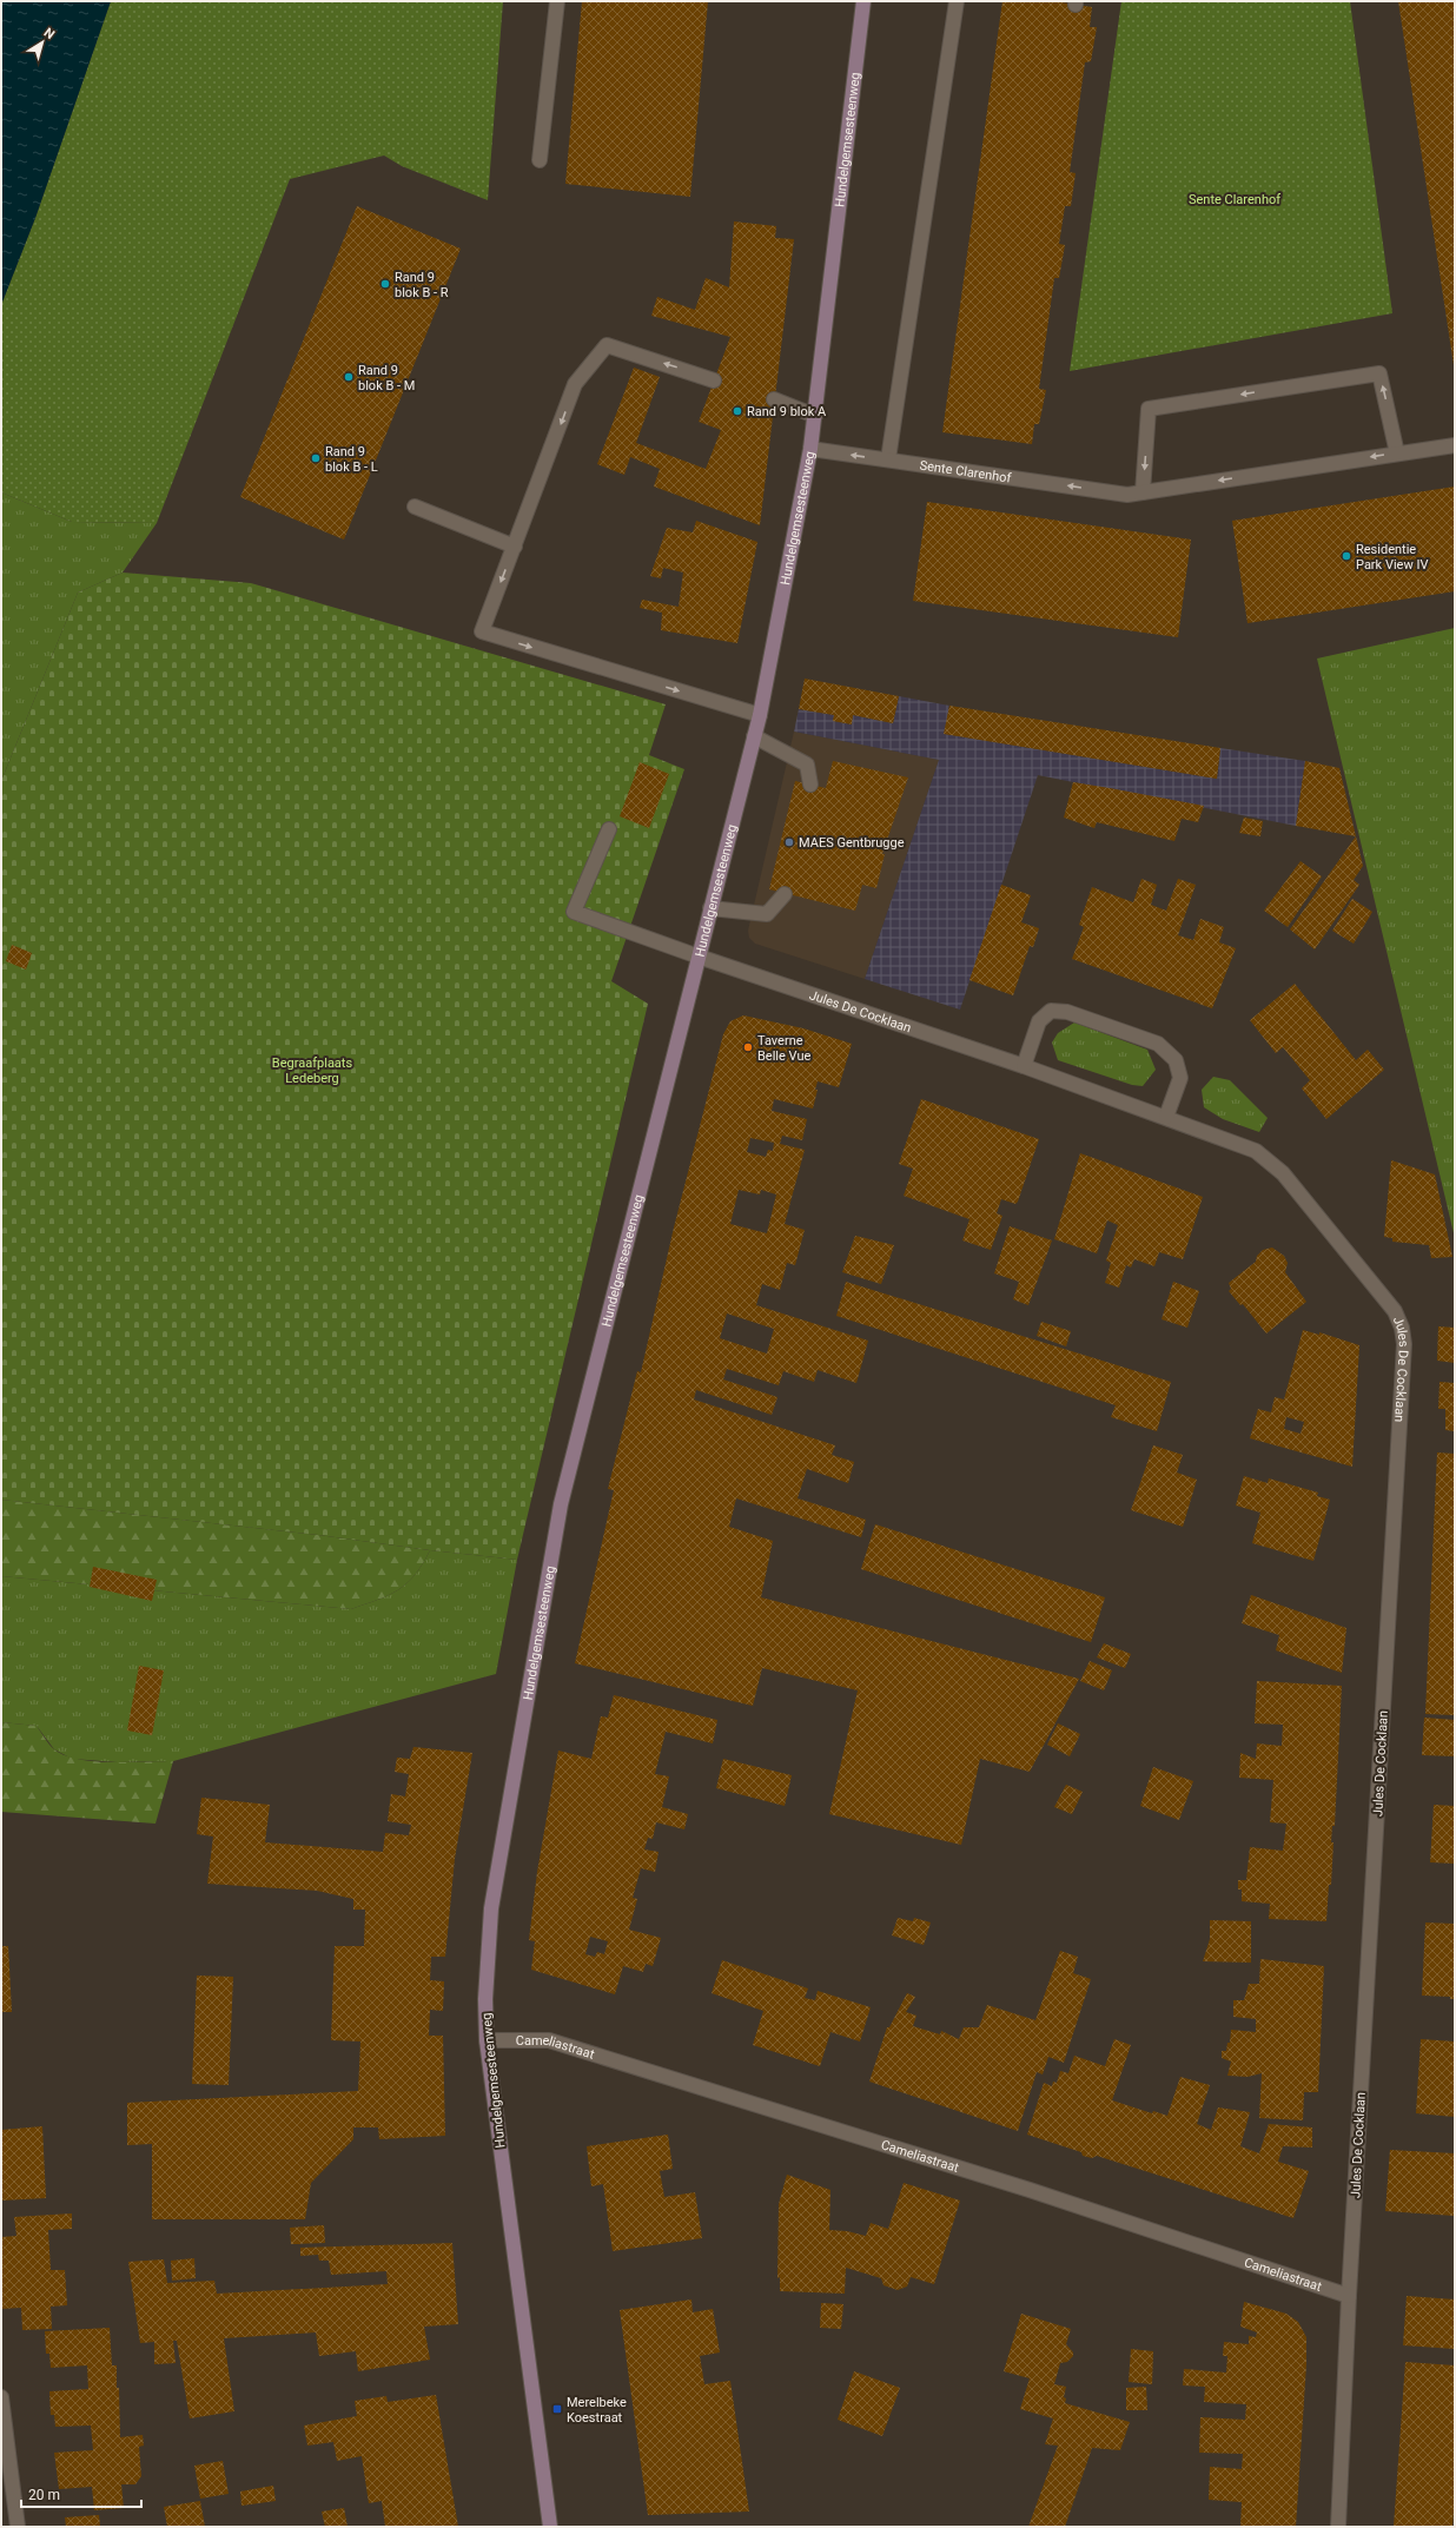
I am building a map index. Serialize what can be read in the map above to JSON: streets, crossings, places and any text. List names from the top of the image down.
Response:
{
  "streets": {
    "main road": ["Hundelgemsesteenweg"],
    "street": ["Sente Clarenhof", "Jules De Cocklaan", "Cameliastraat"]
  },
  "crossings": [
    ["Hundelgemsesteenweg", "Sente Clarenhof"],
    ["Hundelgemsesteenweg", "Jules De Cocklaan"],
    ["Hundelgemsesteenweg", "Cameliastraat"],
    ["Jules De Cocklaan", "Cameliastraat"]
  ],
  "one_way": ["Sente Clarenhof"],
  "parks": ["Sente Clarenhof", "Begraafplaats Ledeberg"],
  "places": {
    "other": [
      "Rand 9 blok B - R",
      "Rand 9 blok B - M",
      "Rand 9 blok A",
      "Rand 9 blok B - L",
      "Residentie Park View IV",
      "MAES Gentbrugge",
      "Taverne Belle Vue"
    ],
    "transit": ["Merelbeke Koestraat"]
  },
  "scale_bar": "20 m",
  "north": "top right"
}
